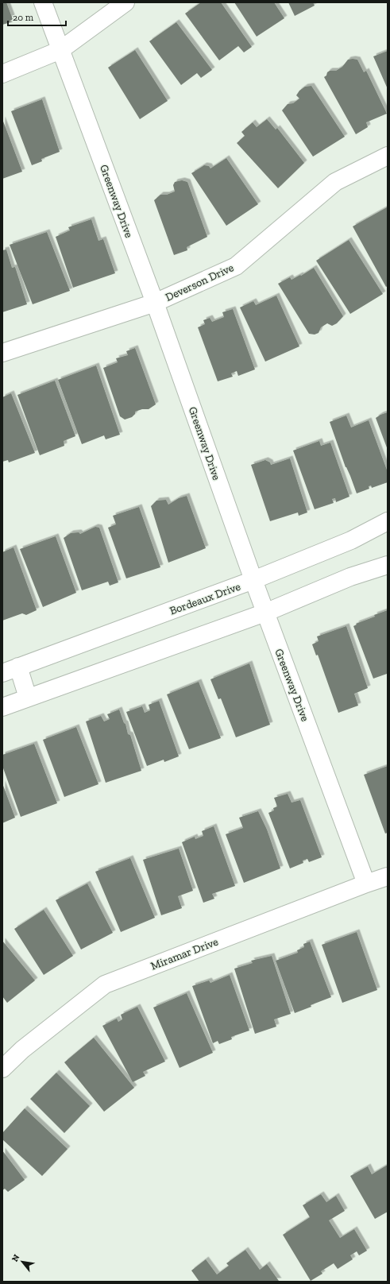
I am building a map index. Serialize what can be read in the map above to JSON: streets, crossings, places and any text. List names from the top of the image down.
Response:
{
  "streets": {
    "street": [
      "Greenway Drive",
      "Deverson Drive",
      "Bordeaux Drive",
      "Miramar Drive"
    ]
  },
  "crossings": [
    ["Greenway Drive", "Deverson Drive"],
    ["Greenway Drive", "Bordeaux Drive"],
    ["Greenway Drive", "Miramar Drive"]
  ],
  "scale_bar": "20 m",
  "north": "top left"
}
